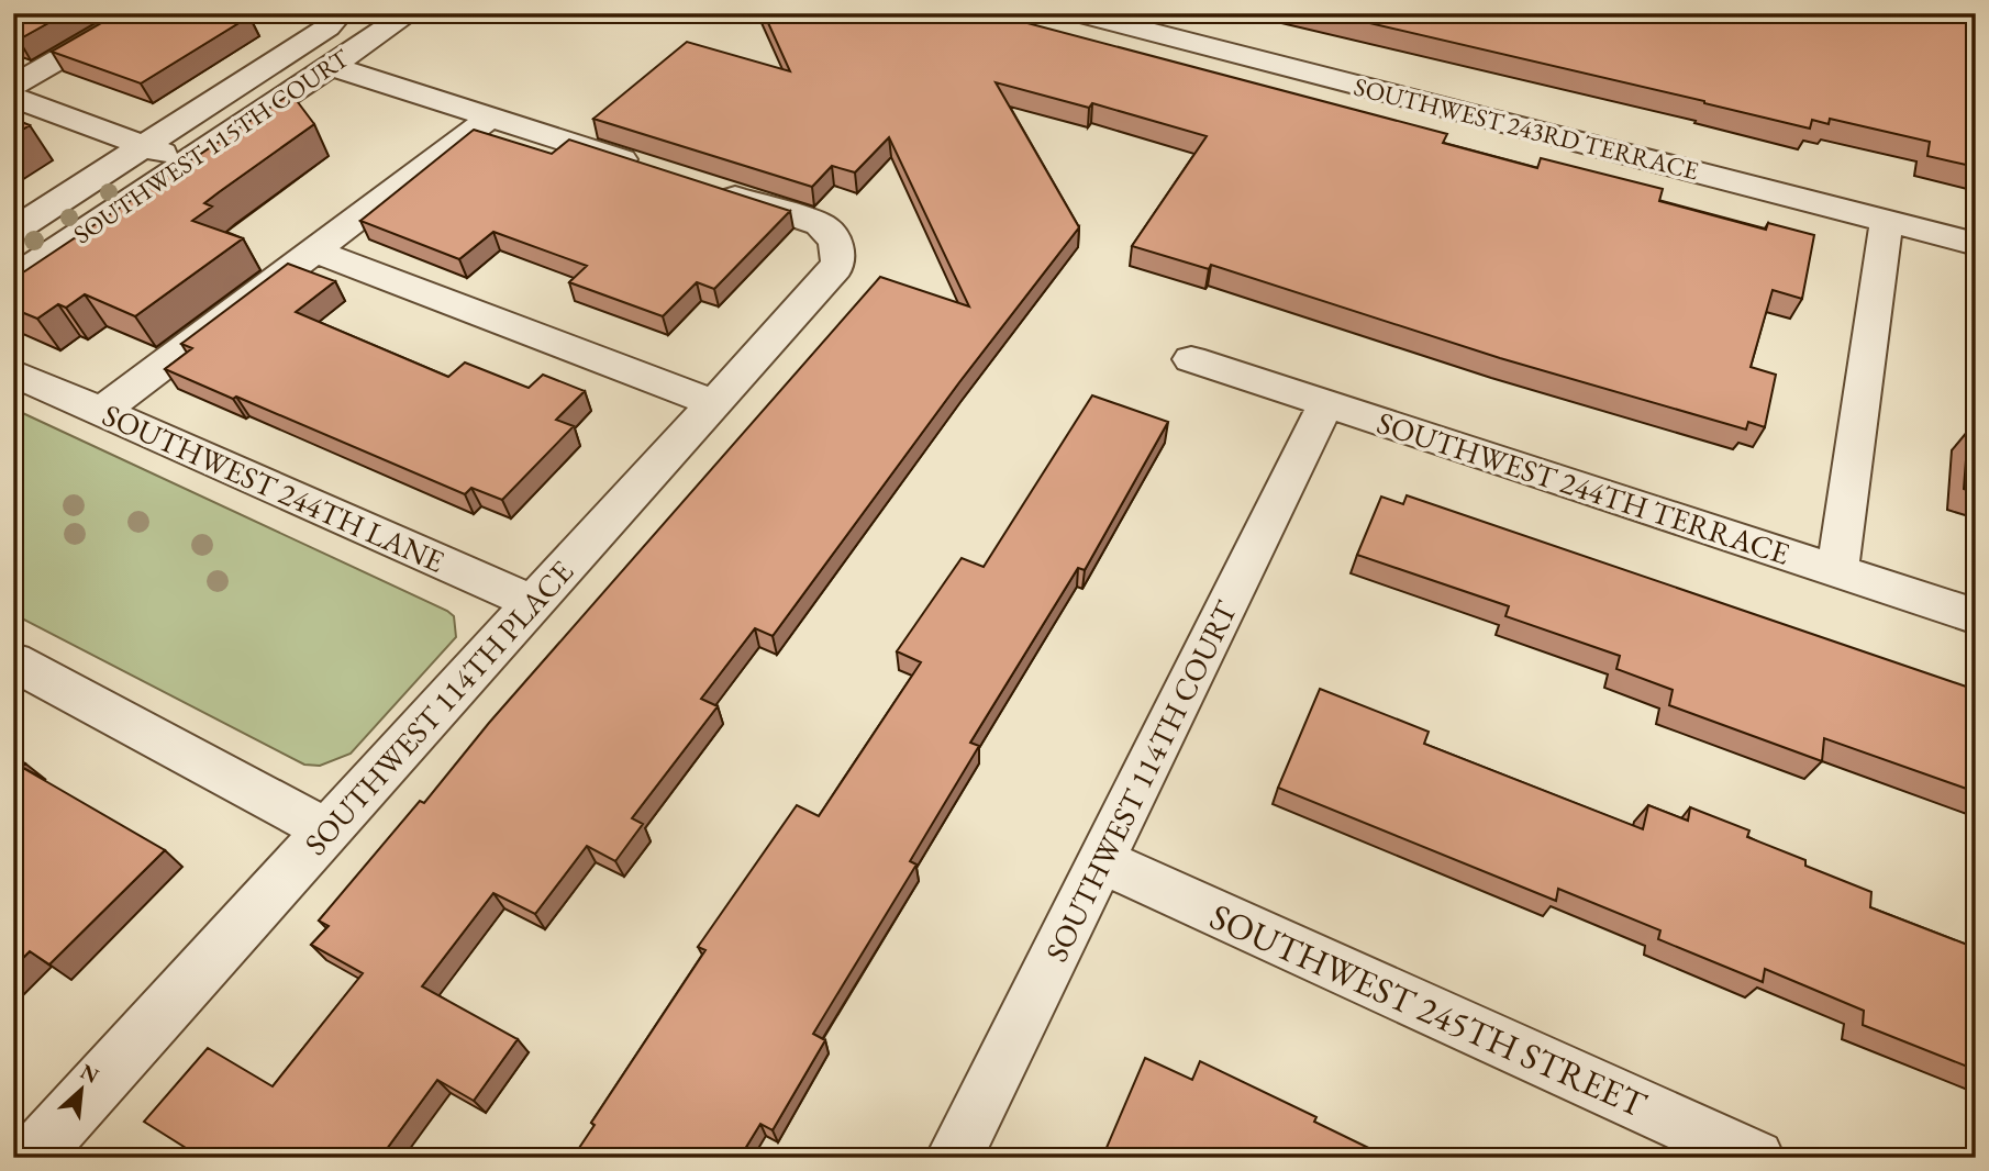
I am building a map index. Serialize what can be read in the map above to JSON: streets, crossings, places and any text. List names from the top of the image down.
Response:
{
  "streets": {
    "street": [
      "SOUTHWEST 243RD TERRACE",
      "SOUTHWEST 115TH COURT",
      "SOUTHWEST 244TH LANE",
      "SOUTHWEST 244TH TERRACE",
      "SOUTHWEST 114TH PLACE",
      "SOUTHWEST 114TH COURT",
      "SOUTHWEST 245TH STREET"
    ]
  },
  "crossings": [
    ["SOUTHWEST 244TH LANE", "SOUTHWEST 114TH PLACE"],
    ["SOUTHWEST 244TH TERRACE", "SOUTHWEST 114TH COURT"],
    ["SOUTHWEST 114TH COURT", "SOUTHWEST 245TH STREET"]
  ],
  "north": "top right"
}
